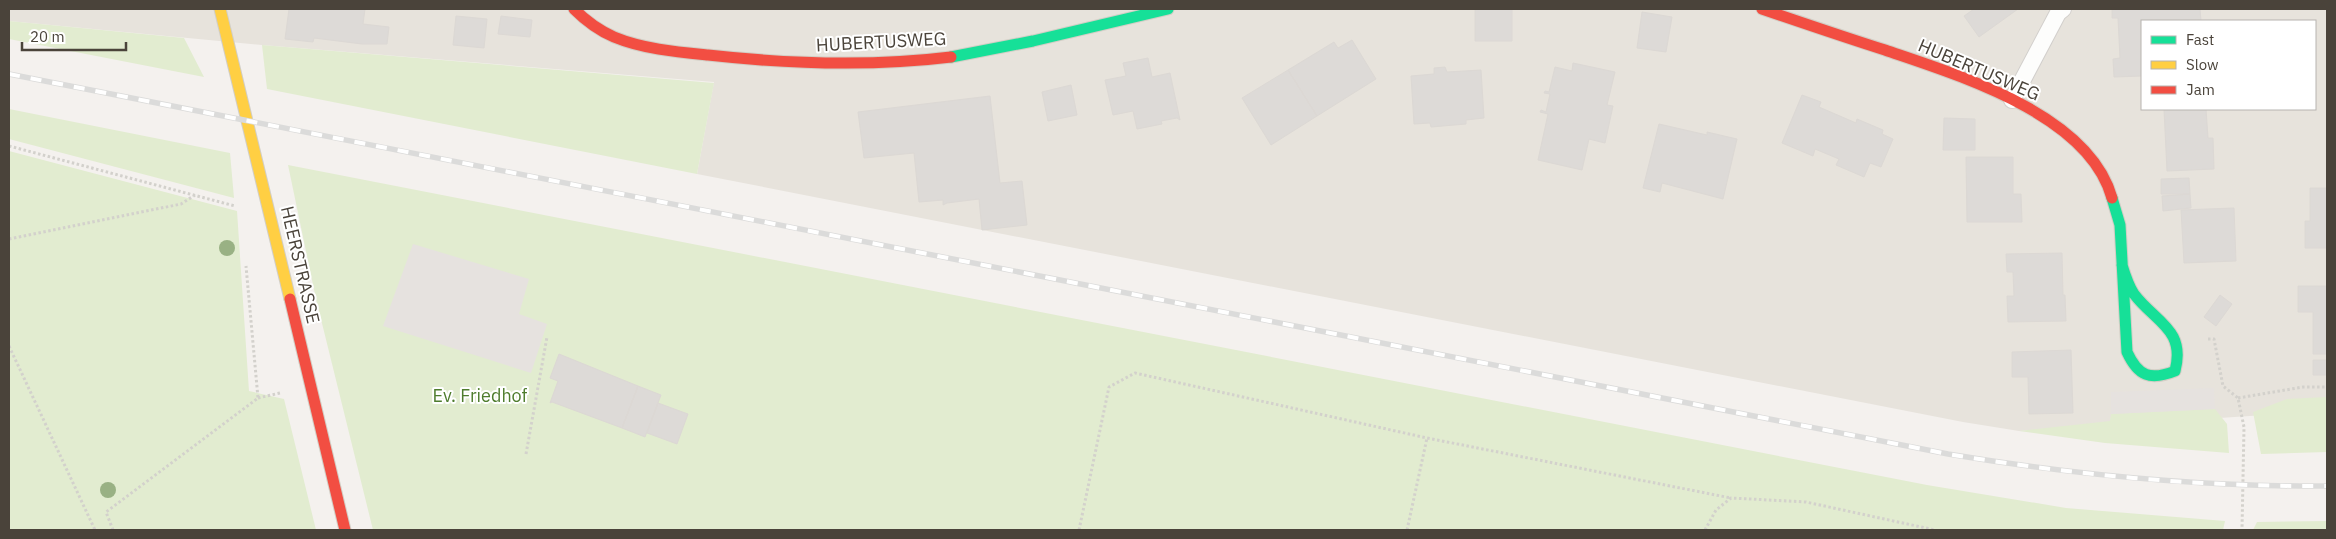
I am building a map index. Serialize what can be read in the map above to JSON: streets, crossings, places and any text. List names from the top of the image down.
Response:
{
  "streets": {
    "street": ["HUBERTUSWEG", "HEERSTRASSE"]
  },
  "parks": ["Ev. Friedhof"],
  "legend": ["Fast", "Slow", "Jam"],
  "scale_bar": "20 m"
}
